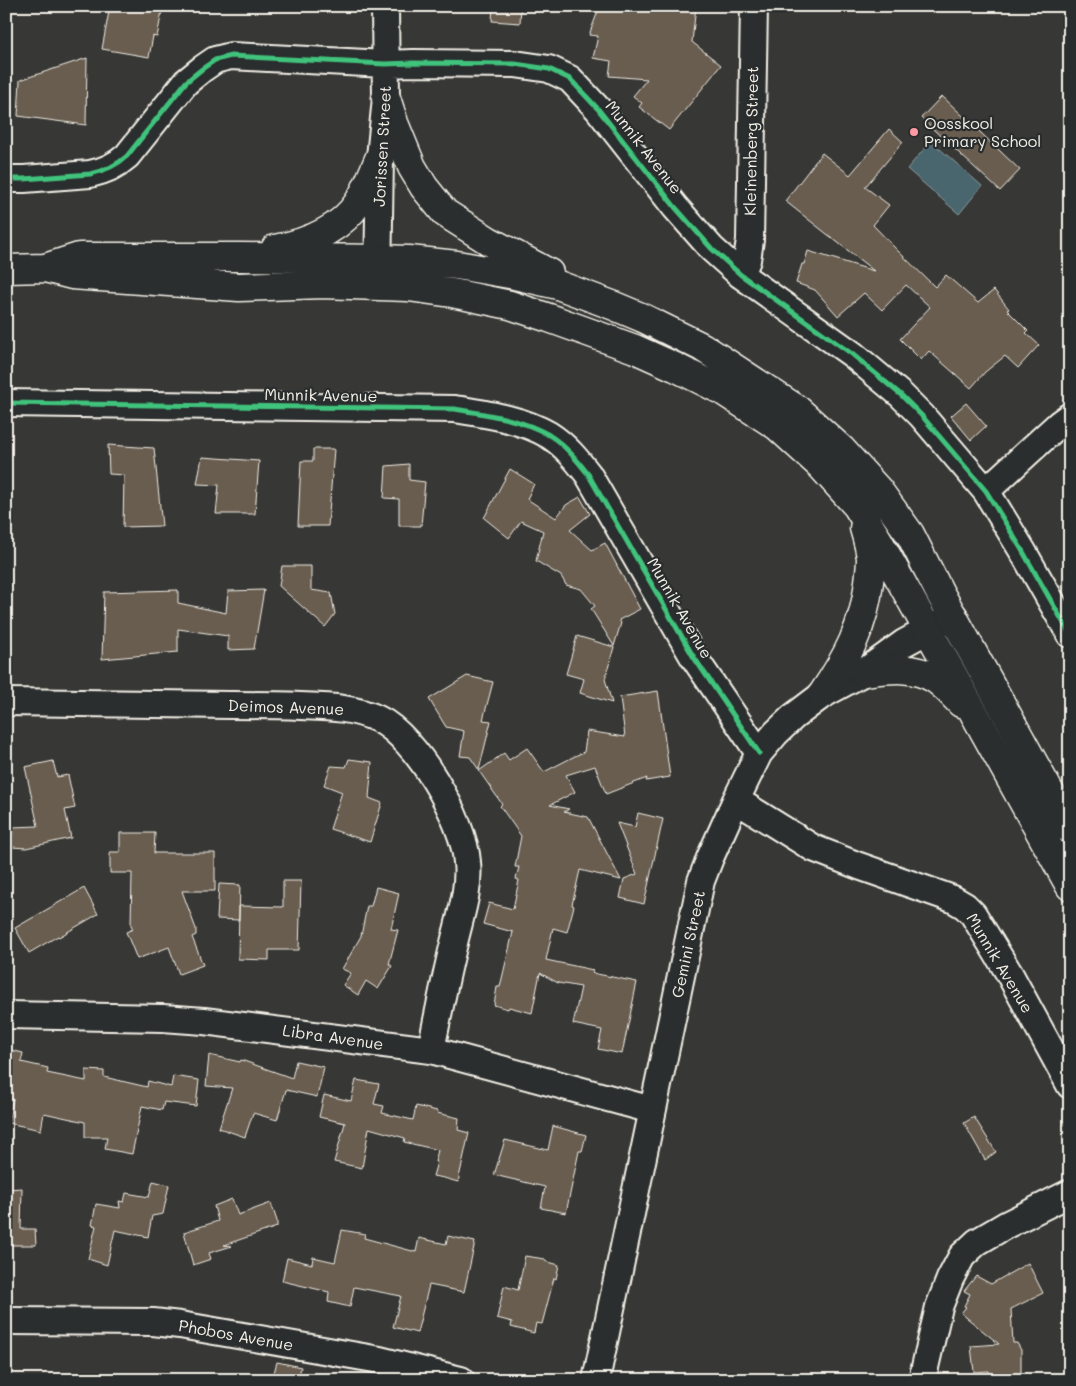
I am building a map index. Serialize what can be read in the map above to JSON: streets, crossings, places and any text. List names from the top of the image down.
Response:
{
  "streets": {
    "street": [
      "Kleinenberg Street",
      "Jorissen Street",
      "Munnik Avenue",
      "Deimos Avenue",
      "Gemini Street",
      "Libra Avenue",
      "Phobos Avenue"
    ]
  },
  "crossings": [
    ["Kleinenberg Street", "Munnik Avenue"],
    ["Jorissen Street", "Munnik Avenue"],
    ["Munnik Avenue", "Gemini Street"],
    ["Deimos Avenue", "Libra Avenue"],
    ["Gemini Street", "Libra Avenue"]
  ],
  "places": ["Oosskool Primary School"]
}
